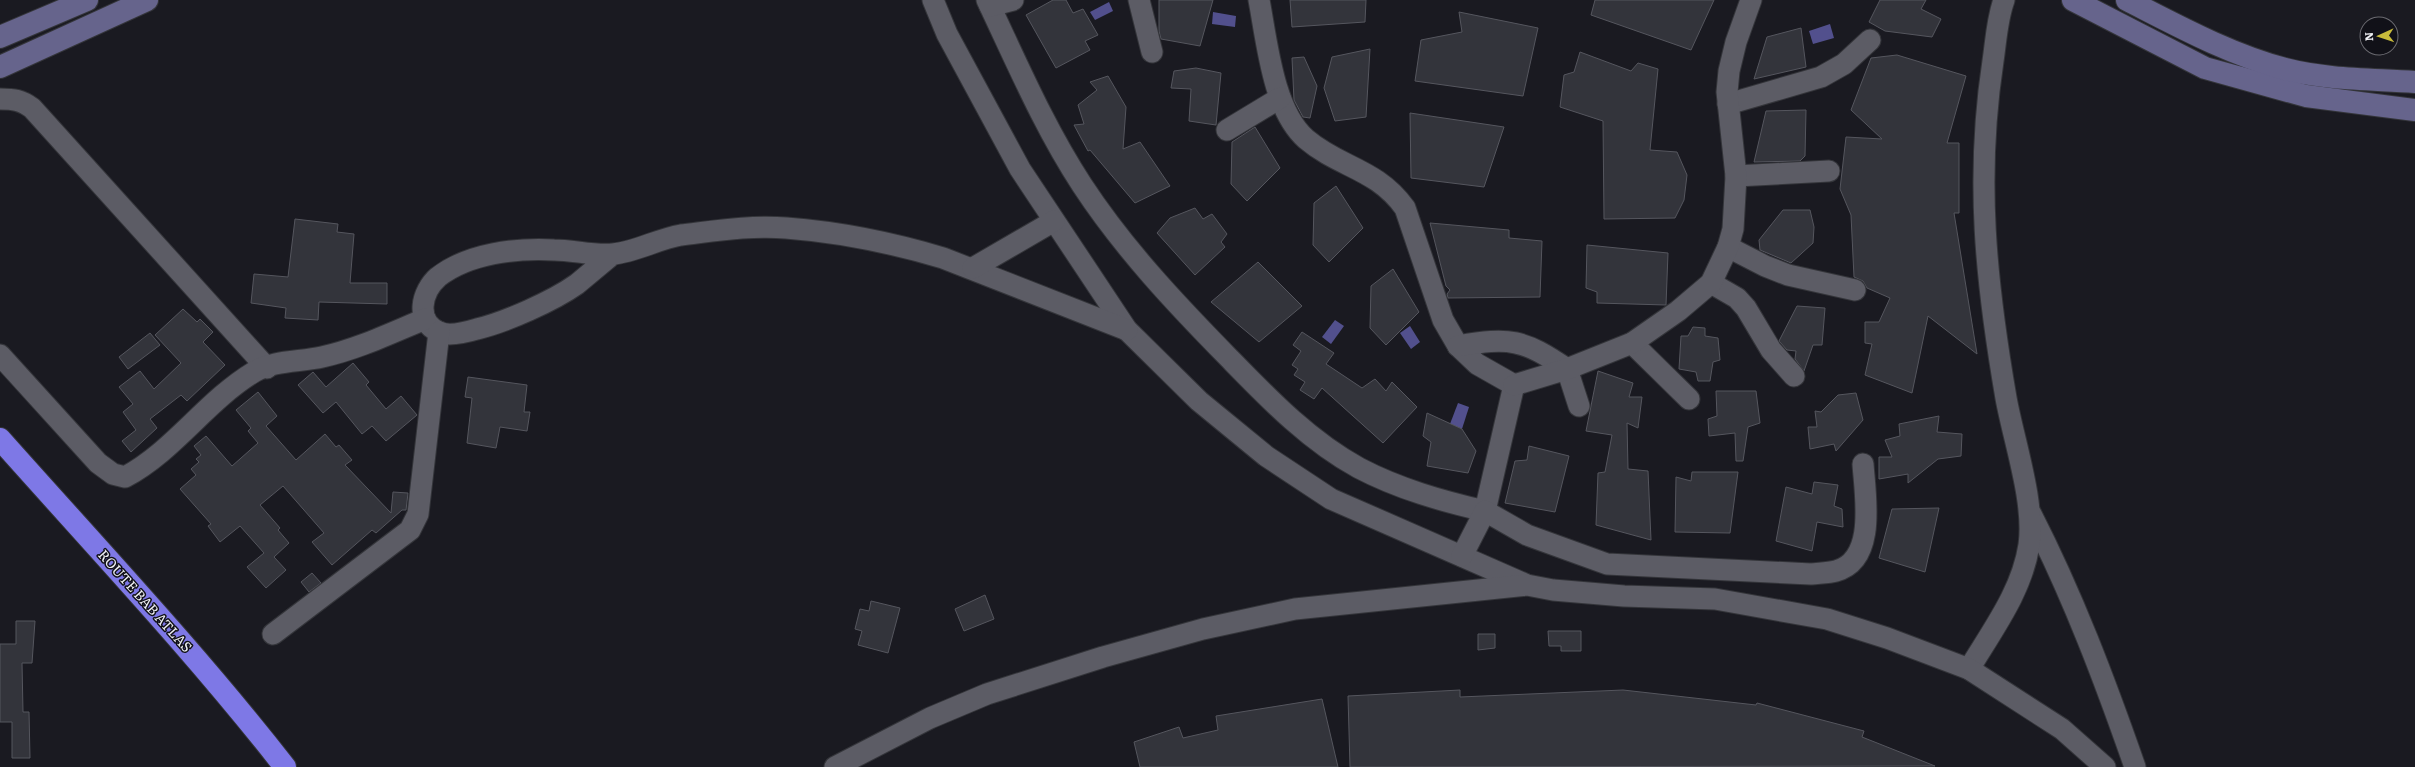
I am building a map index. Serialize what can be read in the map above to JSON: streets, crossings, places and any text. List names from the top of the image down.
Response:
{
  "streets": {
    "highway": ["ROUTE BAB ATLAS"]
  },
  "north": "left"
}
